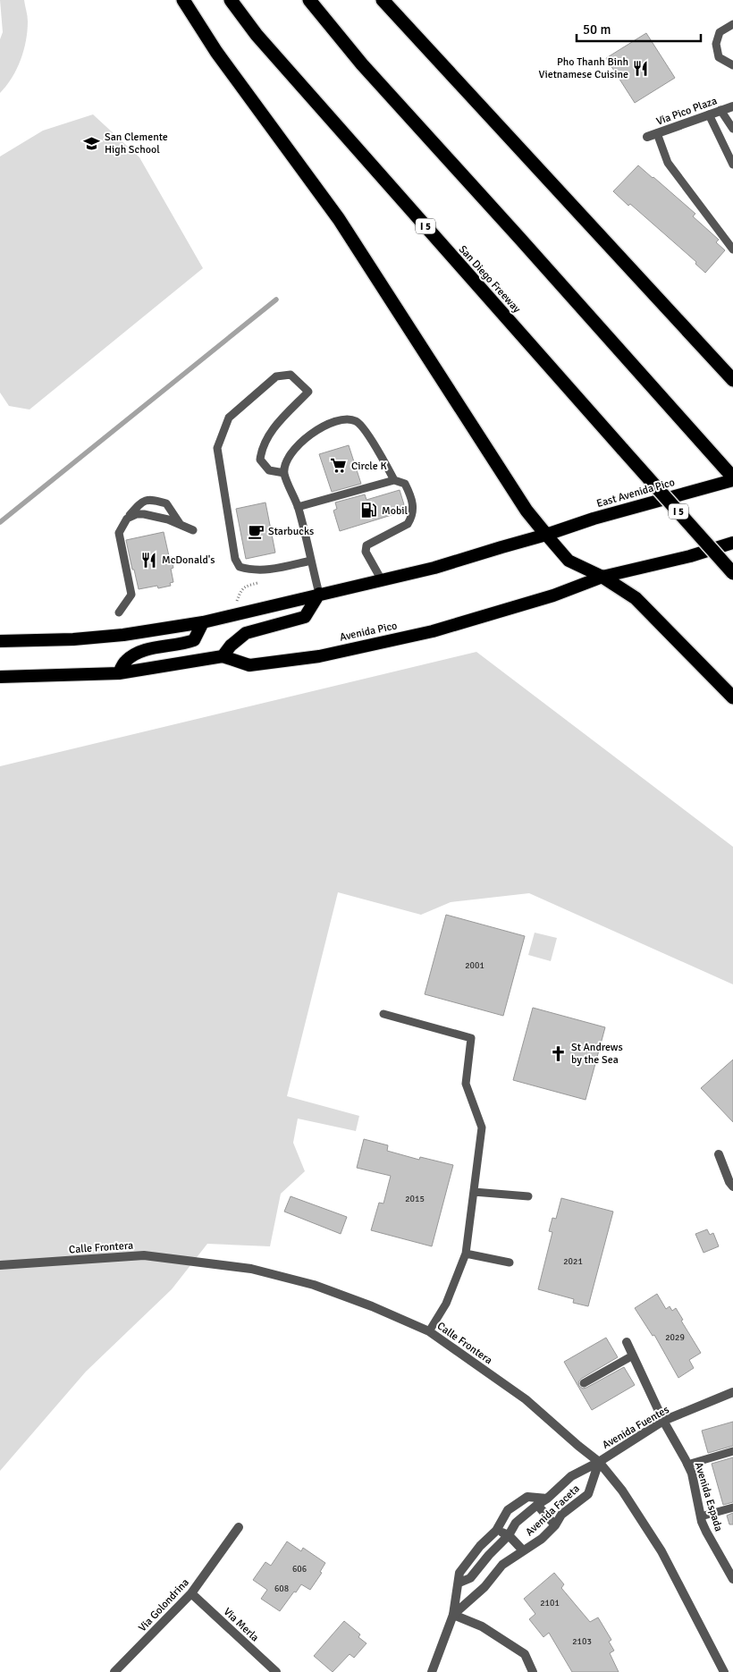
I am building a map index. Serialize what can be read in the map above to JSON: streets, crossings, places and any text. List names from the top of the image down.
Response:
{
  "streets": {
    "highway": [
      "I 5",
      "San Diego Freeway",
      "East Avenida Pico",
      "Avenida Pico"
    ],
    "street": [
      "Via Pico Plaza",
      "Calle Frontera",
      "Avenida Fuentes",
      "Avenida Espada",
      "Avenida Faceta",
      "Via Golondrina",
      "Via Merla"
    ]
  },
  "crossings": [
    ["Calle Frontera", "Avenida Fuentes"],
    ["Calle Frontera", "Avenida Faceta"],
    ["Avenida Fuentes", "Avenida Espada"],
    ["Avenida Fuentes", "Avenida Faceta"],
    ["Via Golondrina", "Via Merla"]
  ],
  "places": {
    "restaurant": ["Pho Thanh Binh Vietnamese Cuisine", "McDonald's"],
    "school or university": ["San Clemente High School"],
    "supermarket": ["Circle K"],
    "fuel station": ["Mobil"],
    "cafe": ["Starbucks"],
    "church": ["St Andrews by the Sea"]
  },
  "house_numbers": [
    "2001",
    "2015",
    "2021",
    "2029",
    "606",
    "608",
    "2101",
    "2103"
  ],
  "scale_bar": "50 m"
}
